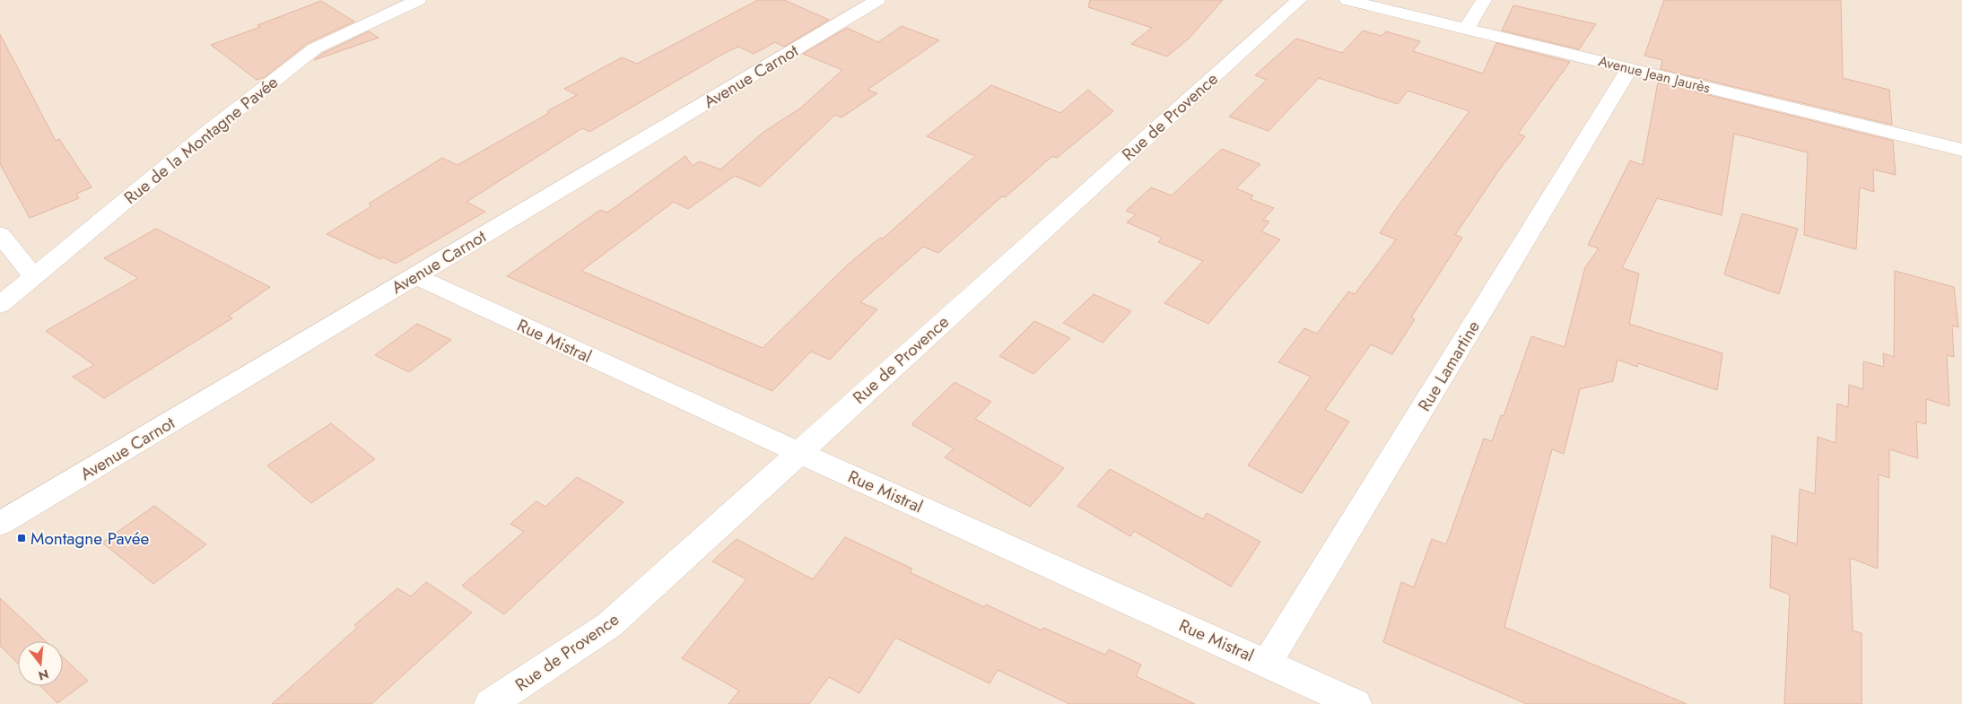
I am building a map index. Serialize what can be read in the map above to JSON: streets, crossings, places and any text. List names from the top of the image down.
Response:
{
  "streets": {
    "street": [
      "Avenue Jean Jaurès",
      "Avenue Carnot",
      "Rue de Provence",
      "Rue de la Montagne Pavée",
      "Rue Mistral",
      "Rue Lamartine"
    ]
  },
  "crossings": [
    ["Avenue Jean Jaurès", "Rue Lamartine"],
    ["Avenue Carnot", "Rue Mistral"],
    ["Rue de Provence", "Rue Mistral"],
    ["Rue Mistral", "Rue Lamartine"]
  ],
  "places": {
    "transit": ["Montagne Pavée"]
  },
  "north": "bottom"
}
